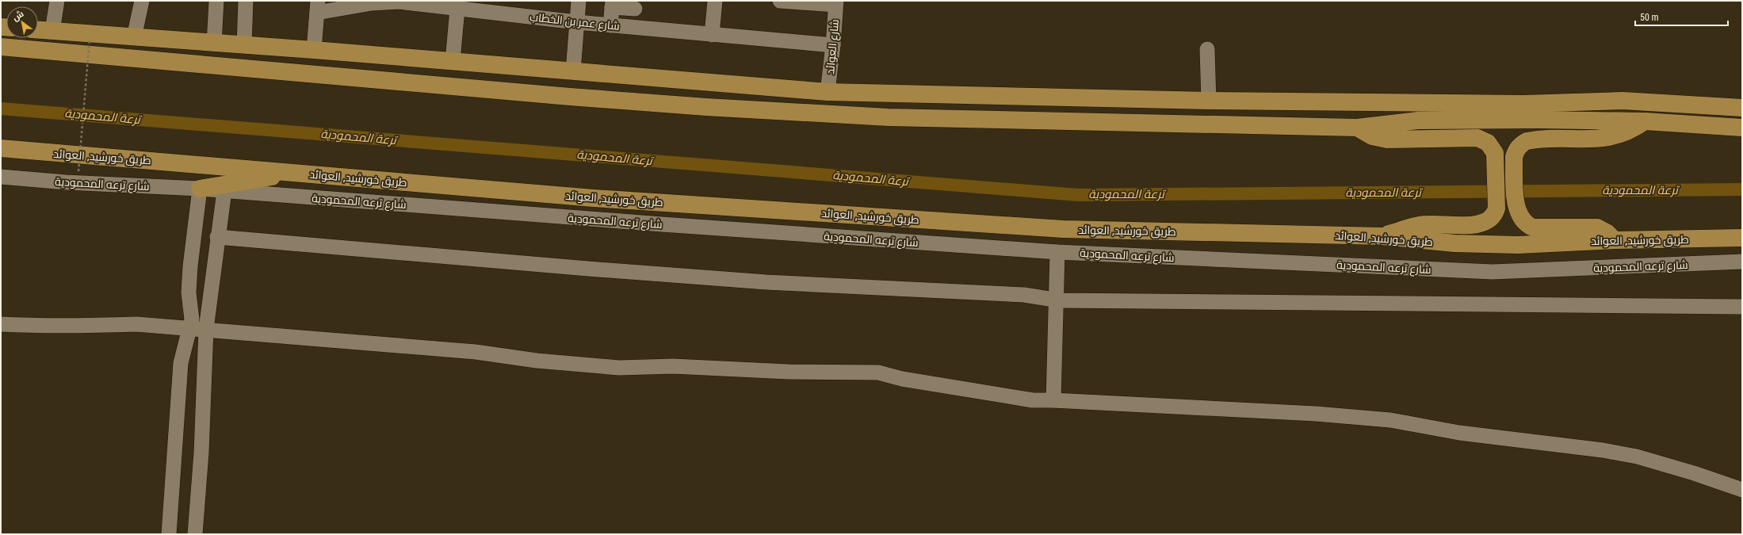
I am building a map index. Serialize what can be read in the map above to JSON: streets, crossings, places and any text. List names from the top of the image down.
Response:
{
  "streets": {
    "main road": ["طريق خورشيد, العوائد"],
    "street": ["شارع عمر بن الخطاب", "شارع العوائد", "شارع ترعه المحمودية"]
  },
  "crossings": [
    ["شارع عمر بن الخطاب", "شارع العوائد"]
  ],
  "water": ["ترعة المحمودية"],
  "scale_bar": "50 m",
  "north": "top left"
}
